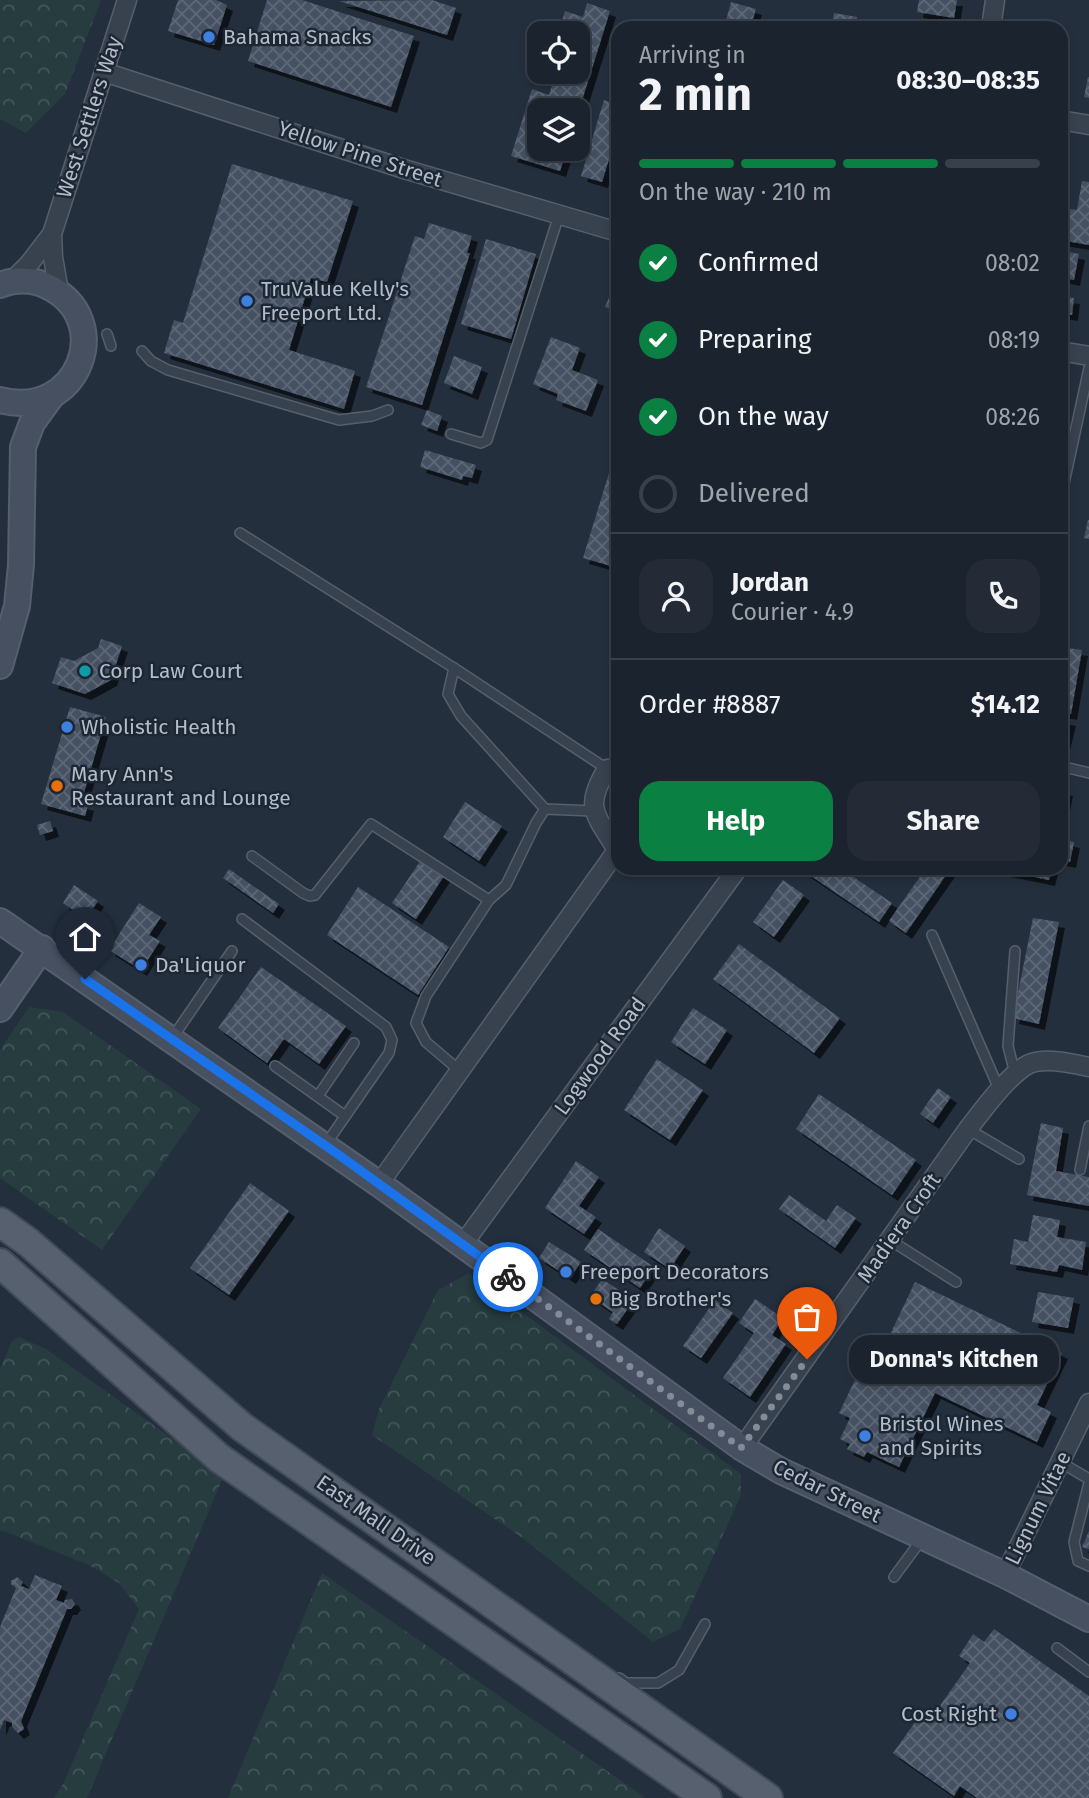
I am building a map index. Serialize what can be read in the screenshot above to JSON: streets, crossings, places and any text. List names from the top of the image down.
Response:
{
  "streets": {
    "main road": ["Cedar Street", "East Mall Drive"],
    "street": [
      "West Settlers Way",
      "Yellow Pine Street",
      "Logwood Road",
      "Madiera Croft",
      "Lignum Vitae"
    ]
  },
  "crossings": [
    ["West Settlers Way", "Yellow Pine Street"],
    ["Logwood Road", "Cedar Street"],
    ["Madiera Croft", "Cedar Street"],
    ["Cedar Street", "Lignum Vitae"]
  ],
  "places": [
    "Bahama Snacks",
    "TruValue Kelly's Freeport Ltd.",
    "Corp Law Court",
    "Wholistic Health",
    "Mary Ann's Restaurant and Lounge",
    "Da'Liquor",
    "Freeport Decorators",
    "Big Brother's",
    "Donna's Kitchen",
    "Bristol Wines and Spirits",
    "Cost Right"
  ],
  "page": {
    "heading": ["2 min", "Arriving in", "08:30–08:35"],
    "panel": [
      "Jordan",
      "Courier · 4.9",
      "Order #8887",
      "$14.12"
    ],
    "bar": "On the way · 210 m",
    "list": [
      ["Confirmed", "08:02"],
      ["Preparing", "08:19"],
      ["On the way", "08:26"],
      "Delivered"
    ],
    "buttons": ["Help", "Share"],
    "bubble": "Donna's Kitchen"
  }
}
